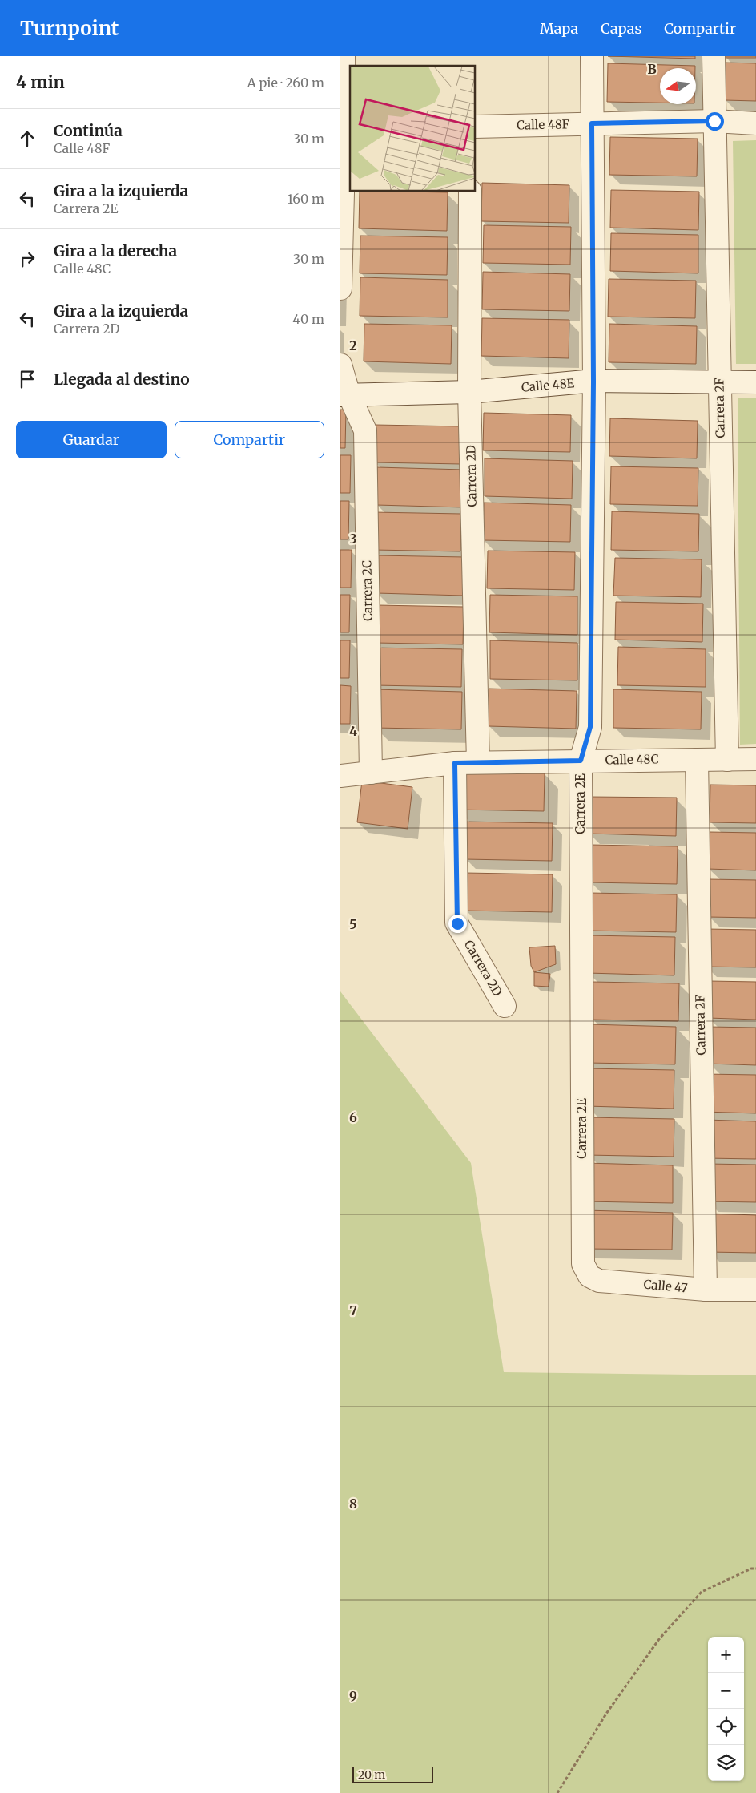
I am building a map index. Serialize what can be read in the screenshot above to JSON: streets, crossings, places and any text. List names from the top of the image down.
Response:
{
  "streets": {
    "street": [
      "Calle 48F",
      "Calle 48E",
      "Carrera 2F",
      "Carrera 2D",
      "Carrera 2C",
      "Calle 48C",
      "Carrera 2E",
      "Calle 47"
    ]
  },
  "crossings": [
    ["Calle 48F", "Carrera 2F"],
    ["Calle 48F", "Carrera 2E"],
    ["Calle 48E", "Carrera 2F"],
    ["Calle 48E", "Carrera 2D"],
    ["Calle 48E", "Carrera 2C"],
    ["Calle 48E", "Carrera 2E"],
    ["Carrera 2F", "Calle 48C"],
    ["Carrera 2F", "Calle 47"],
    ["Carrera 2D", "Calle 48C"],
    ["Carrera 2C", "Calle 48C"],
    ["Calle 48C", "Carrera 2E"],
    ["Carrera 2E", "Calle 47"]
  ],
  "scale_bar": "20 m",
  "north": "left",
  "page": {
    "header": "Turnpoint",
    "nav": ["Mapa", "Capas", "Compartir"],
    "heading": ["4 min", "A pie · 260 m"],
    "list": [
      ["Continúa", "Calle 48F", "30 m"],
      ["Gira a la izquierda", "Carrera 2E", "160 m"],
      ["Gira a la derecha", "Calle 48C", "30 m"],
      ["Gira a la izquierda", "Carrera 2D", "40 m"],
      "Llegada al destino"
    ],
    "buttons": ["Guardar", "Compartir"],
    "map_buttons": ["+", "−"],
    "scale": "20 m"
  },
  "grid": {
    "columns": ["B"],
    "rows": [
      "2",
      "3",
      "4",
      "5",
      "6",
      "7",
      "8",
      "9"
    ]
  }
}
